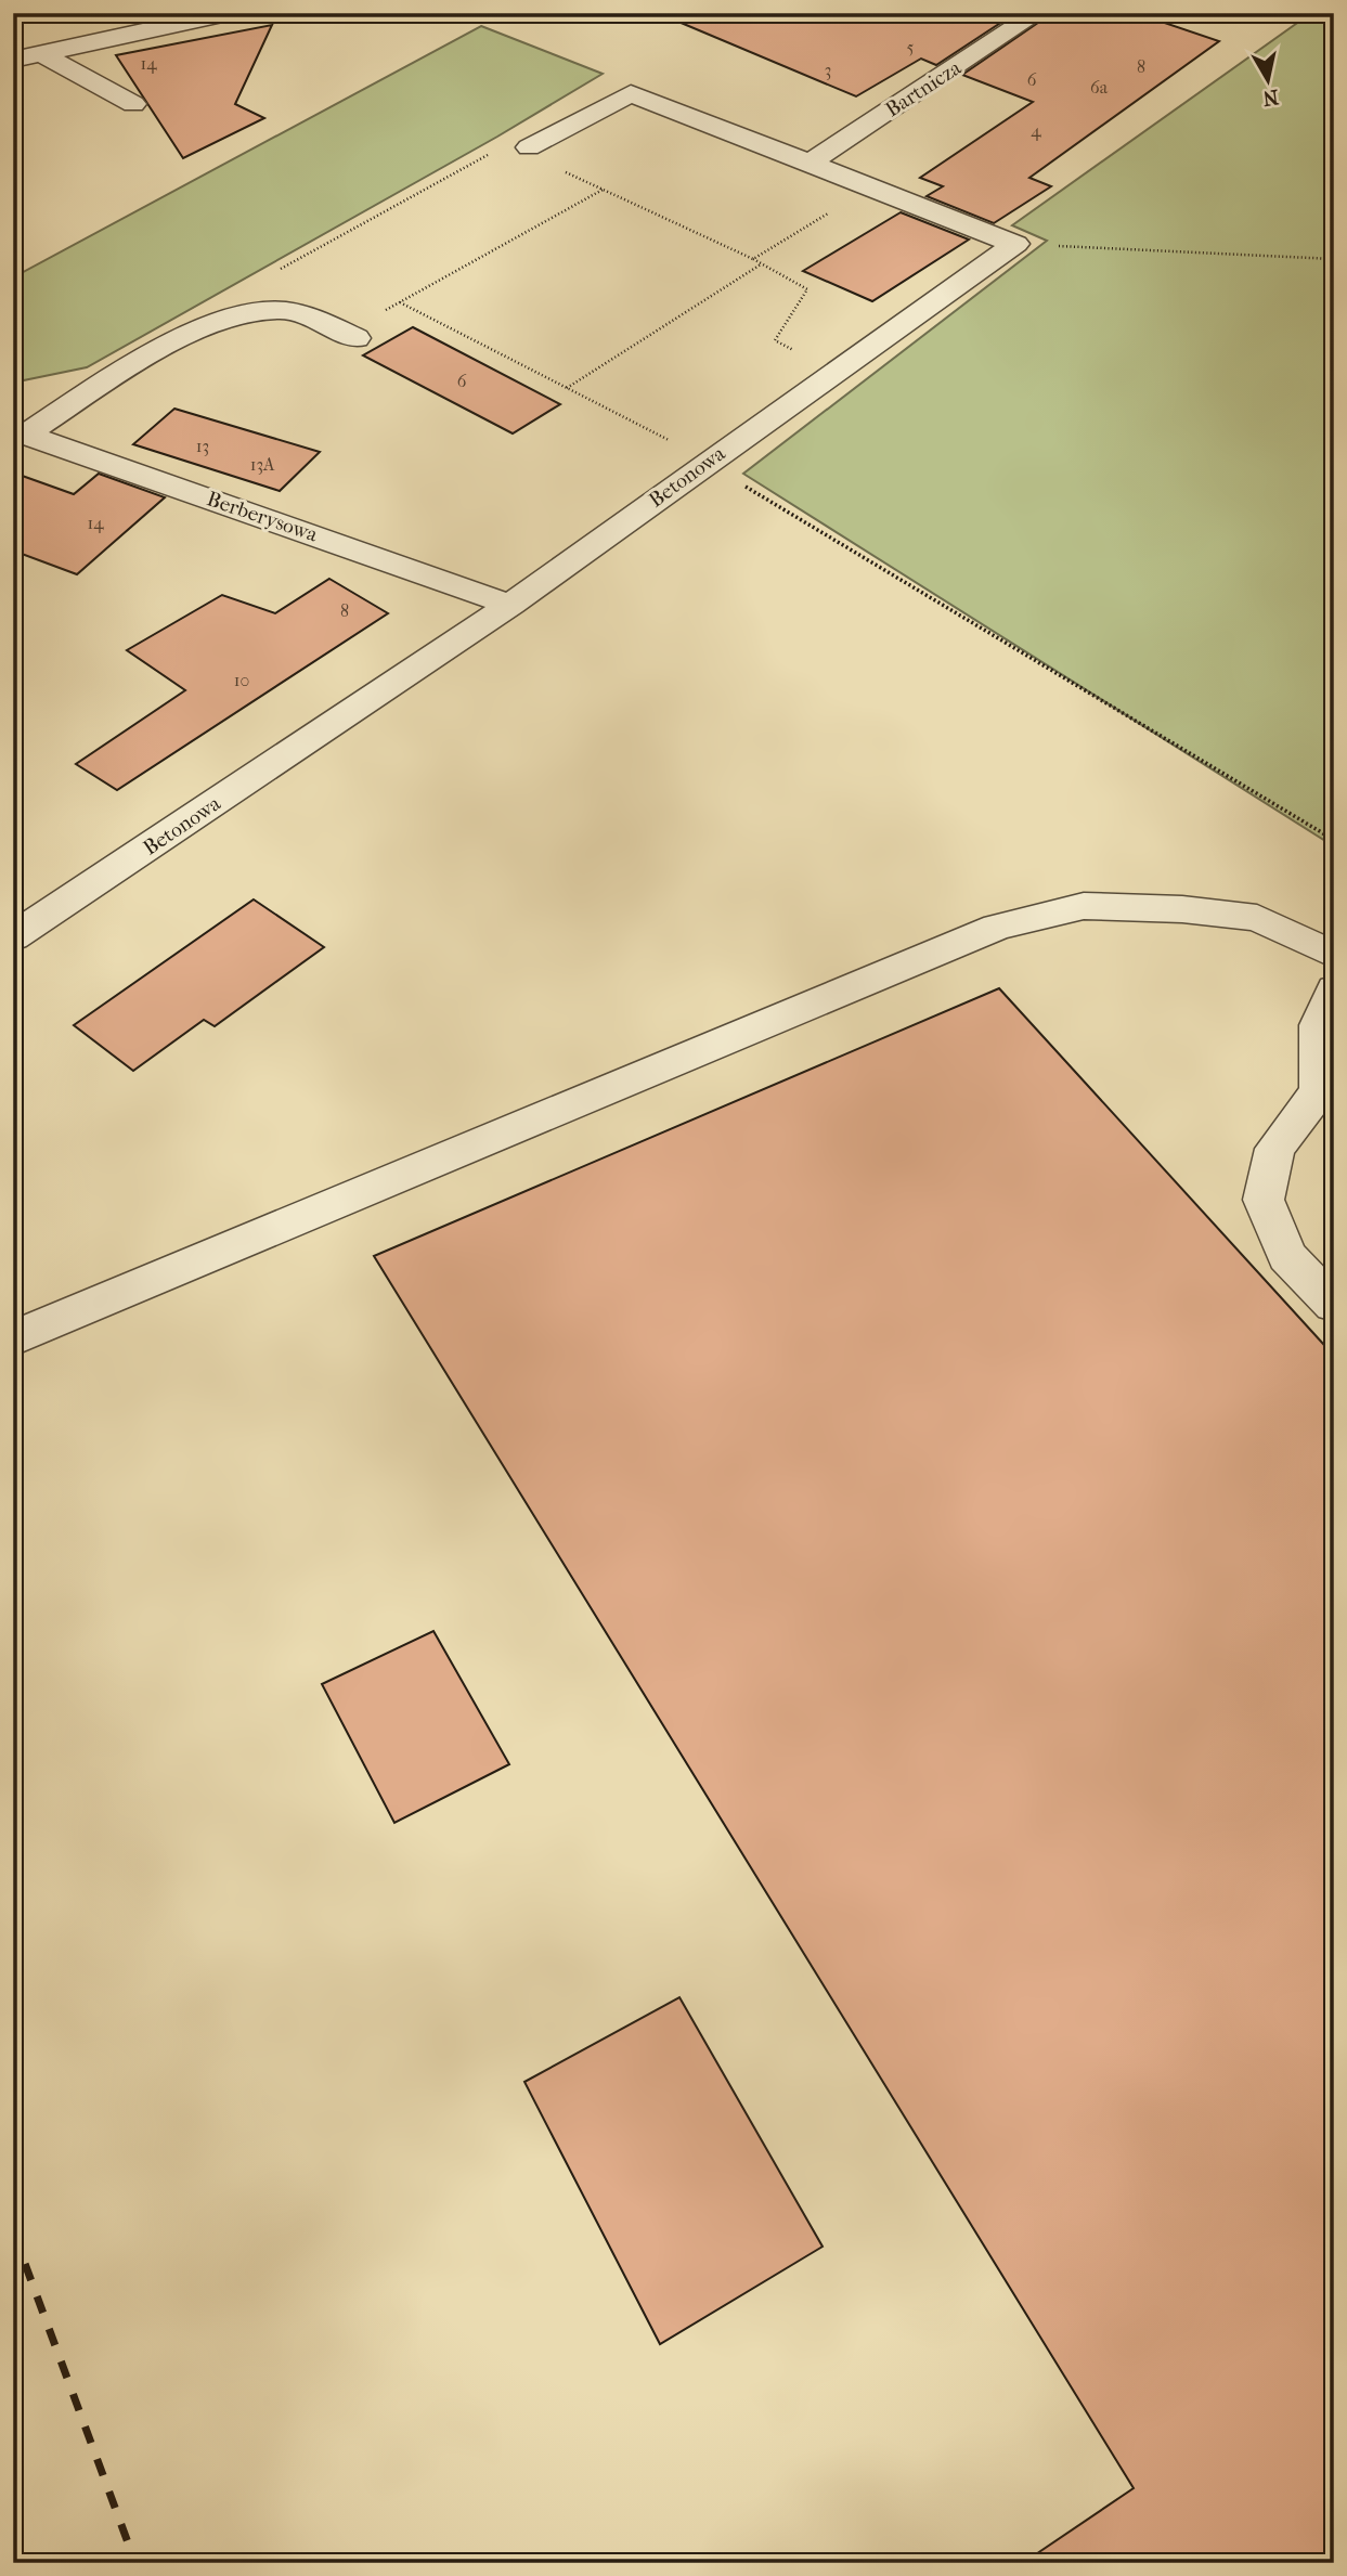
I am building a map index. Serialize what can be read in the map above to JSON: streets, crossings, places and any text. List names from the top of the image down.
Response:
{
  "streets": {
    "street": ["Bartnicza", "Betonowa", "Berberysowa"]
  },
  "crossings": [
    ["Betonowa", "Berberysowa"]
  ],
  "house_numbers": [
    "5",
    "14",
    "8",
    "3",
    "6",
    "6a",
    "4",
    "6",
    "13",
    "13A",
    "14",
    "8",
    "10"
  ],
  "north": "bottom"
}
